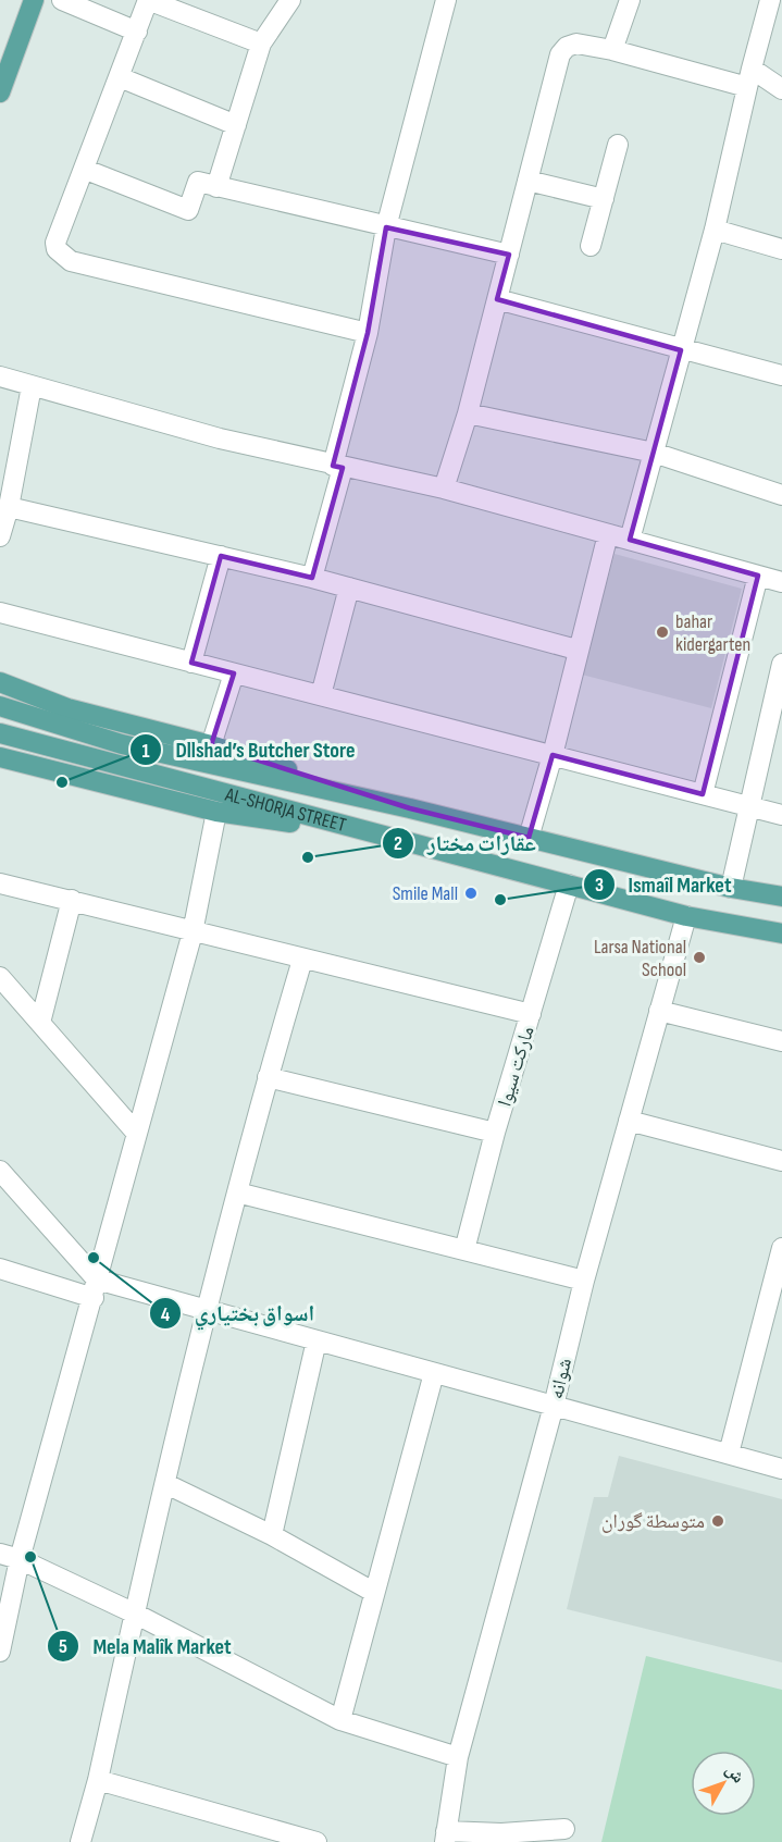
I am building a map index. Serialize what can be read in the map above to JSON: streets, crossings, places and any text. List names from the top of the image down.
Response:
{
  "streets": {
    "main road": ["AL-SHORJA STREET"],
    "street": ["مارکت سیوا", "شوانە"]
  },
  "crossings": [
    ["AL-SHORJA STREET", "مارکت سیوا"],
    ["AL-SHORJA STREET", "شوانە"]
  ],
  "places": [
    "bahar kidergarten",
    "Dllshad’s Butcher Store",
    "عقارات مختار",
    "Smile Mall",
    "Ismaîl Market",
    "Larsa National School",
    "اسواق بختياري",
    "متوسطة گوران",
    "Mela Malîk Market"
  ],
  "north": "top right"
}
